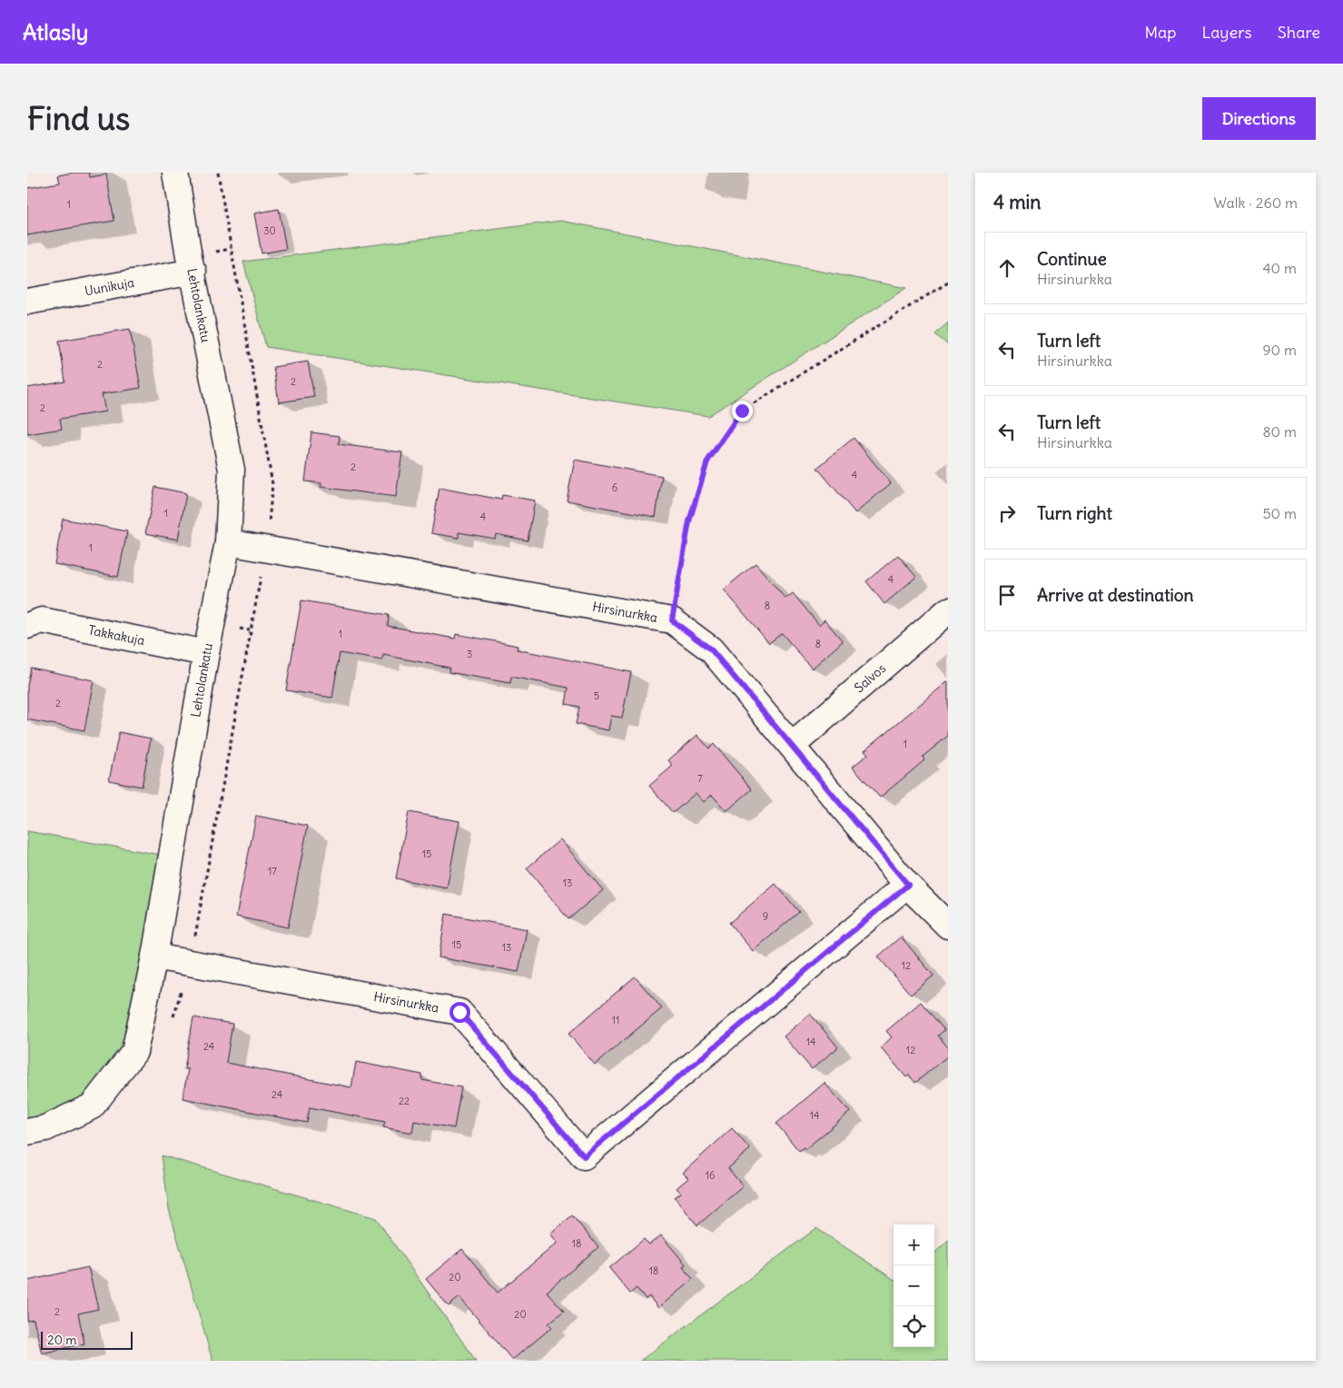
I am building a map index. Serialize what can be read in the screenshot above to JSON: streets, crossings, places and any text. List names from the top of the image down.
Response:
{
  "streets": {
    "street": [
      "Uunikuja",
      "Lehtolankatu",
      "Hirsinurkka",
      "Takkakuja",
      "Salvos"
    ]
  },
  "crossings": [
    ["Uunikuja", "Lehtolankatu"],
    ["Lehtolankatu", "Hirsinurkka"],
    ["Lehtolankatu", "Takkakuja"],
    ["Hirsinurkka", "Salvos"]
  ],
  "house_numbers": [
    "1",
    "30",
    "2",
    "2",
    "2",
    "2",
    "4",
    "6",
    "1",
    "4",
    "1",
    "4",
    "8",
    "1",
    "8",
    "3",
    "5",
    "2",
    "1",
    "7",
    "15",
    "17",
    "13",
    "9",
    "15",
    "13",
    "12",
    "11",
    "14",
    "24",
    "12",
    "24",
    "22",
    "14",
    "16",
    "18",
    "18",
    "20",
    "2",
    "20"
  ],
  "scale_bar": "20 m",
  "page": {
    "header": "Atlasly",
    "nav": ["Map", "Layers", "Share"],
    "buttons": "Directions",
    "title": "Find us",
    "heading": ["4 min", "Walk · 260 m"],
    "list": [
      ["Continue", "Hirsinurkka", "40 m"],
      ["Turn left", "Hirsinurkka", "90 m"],
      ["Turn left", "Hirsinurkka", "80 m"],
      ["Turn right", "50 m"],
      "Arrive at destination"
    ],
    "map_buttons": ["+", "−"],
    "scale": "20 m"
  }
}
